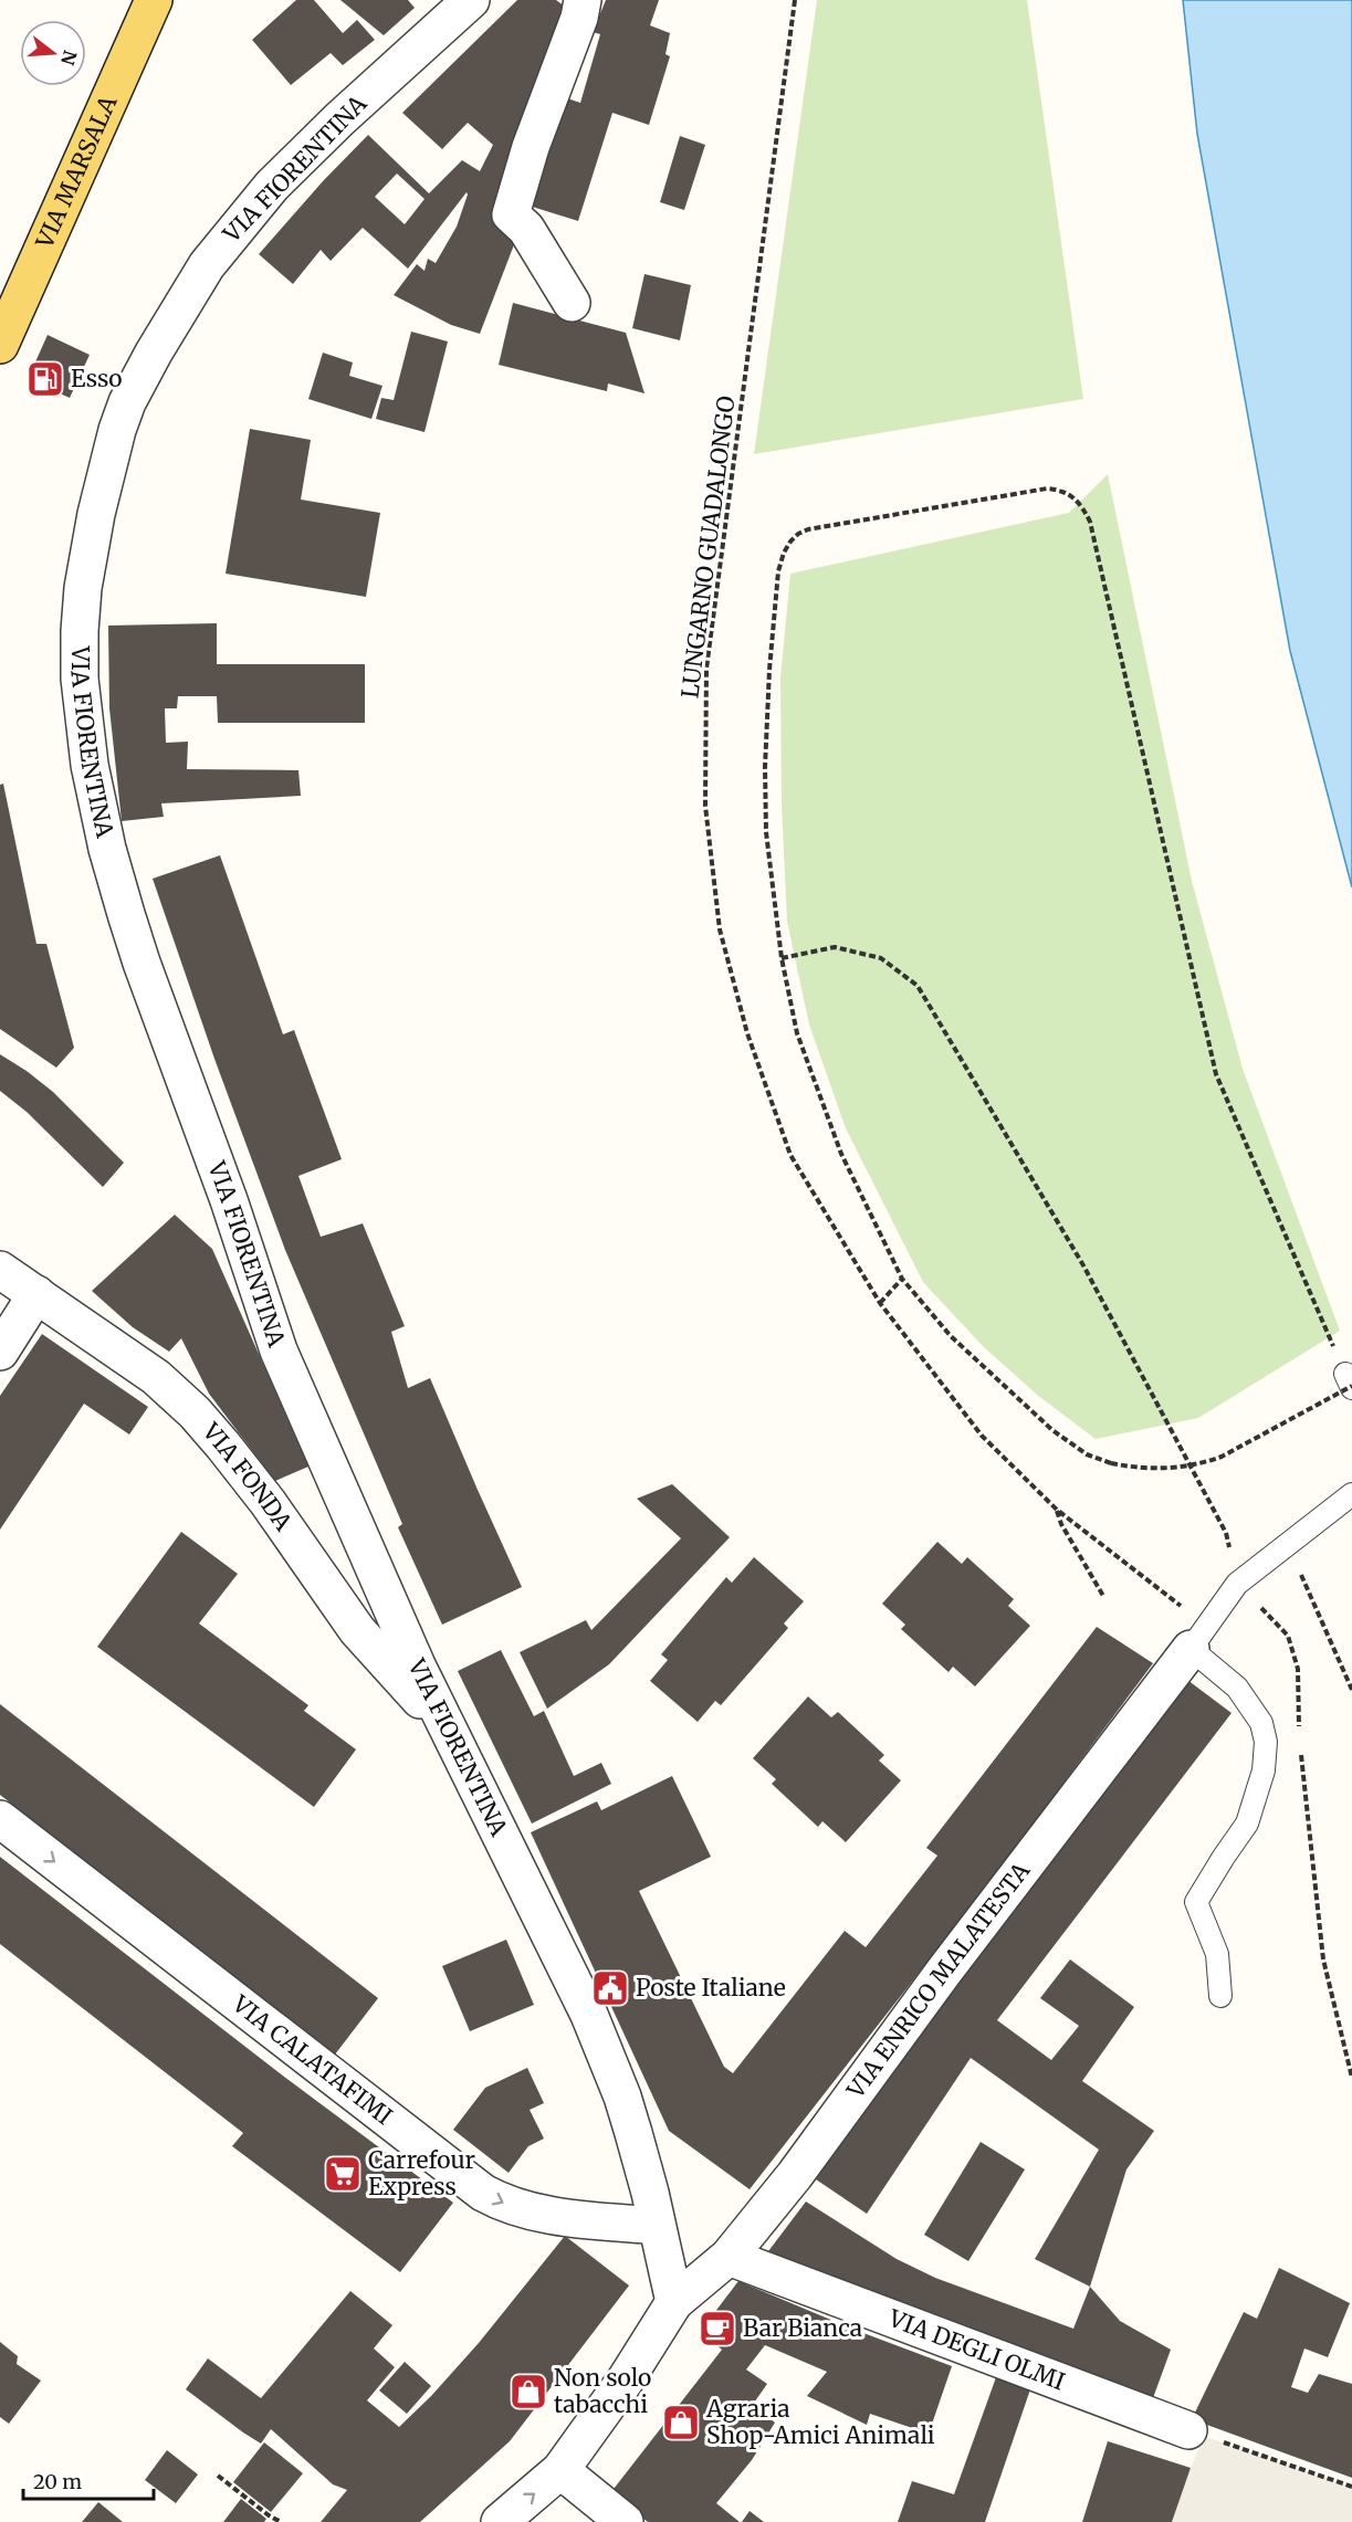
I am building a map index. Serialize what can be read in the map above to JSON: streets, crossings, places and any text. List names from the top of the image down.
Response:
{
  "streets": {
    "main road": ["VIA MARSALA"],
    "street": [
      "VIA FIORENTINA",
      "VIA FONDA",
      "VIA ENRICO MALATESTA",
      "VIA CALATAFIMI",
      "VIA DEGLI OLMI"
    ],
    "path": ["LUNGARNO GUADALONGO"]
  },
  "crossings": [
    ["VIA FIORENTINA", "VIA FONDA"],
    ["VIA FIORENTINA", "VIA ENRICO MALATESTA"],
    ["VIA FIORENTINA", "VIA CALATAFIMI"],
    ["VIA ENRICO MALATESTA", "VIA DEGLI OLMI"]
  ],
  "one_way": ["VIA CALATAFIMI"],
  "places": {
    "fuel station": ["Esso"],
    "public building": ["Poste Italiane"],
    "supermarket": ["Carrefour Express"],
    "cafe": ["Bar Bianca"],
    "shop": ["Non solo tabacchi", "Agraria Shop-Amici Animali"]
  },
  "scale_bar": "20 m",
  "north": "right"
}
